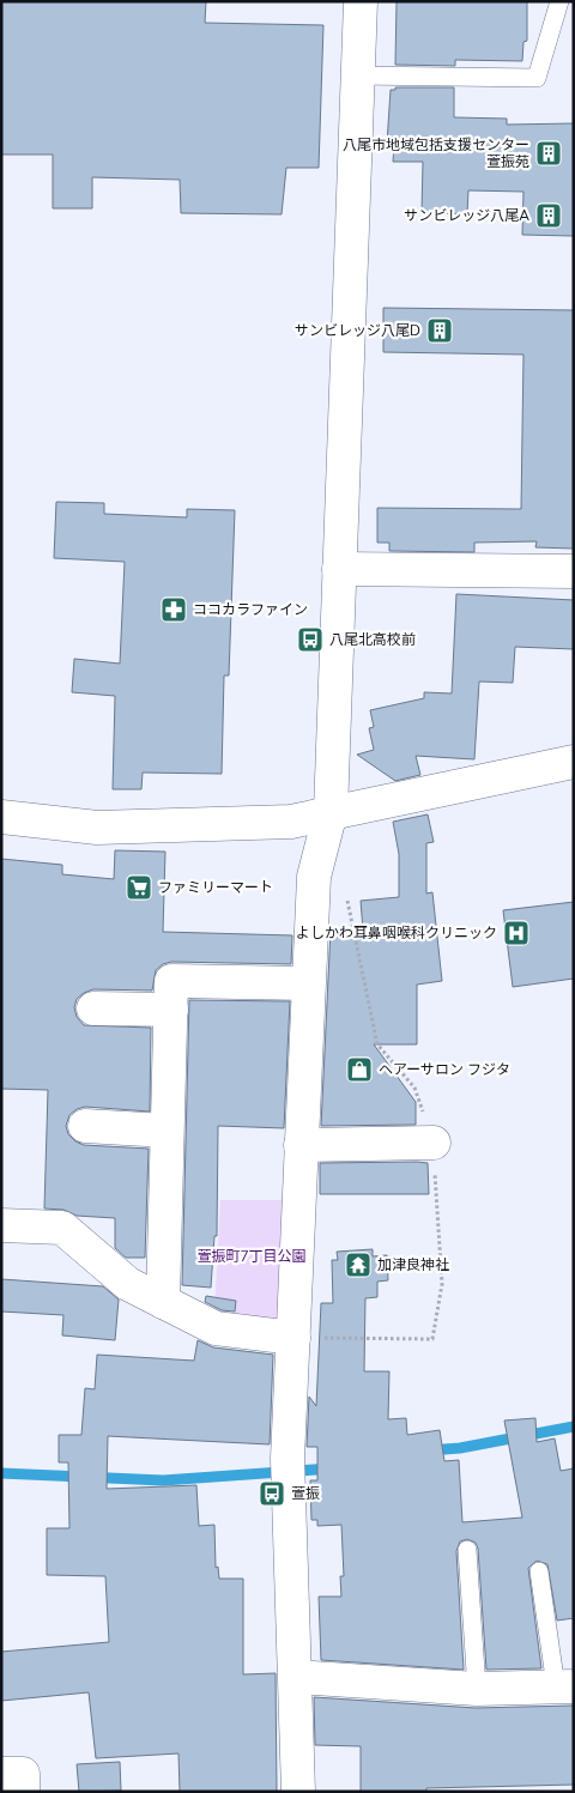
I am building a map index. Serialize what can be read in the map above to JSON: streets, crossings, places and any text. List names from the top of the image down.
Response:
{
  "parks": ["萱振町7丁目公園"],
  "places": {
    "building": ["八尾市地域包括支援センター 萱振苑", "サンビレッジ八尾A", "サンビレッジ八尾D"],
    "pharmacy": ["ココカラファイン"],
    "bus stop": ["八尾北高校前", "萱振"],
    "supermarket": ["ファミリーマート"],
    "hospital": ["よしかわ耳鼻咽喉科クリニック"],
    "shop": ["ヘアーサロン フジタ"],
    "temple": ["加津良神社"]
  }
}
